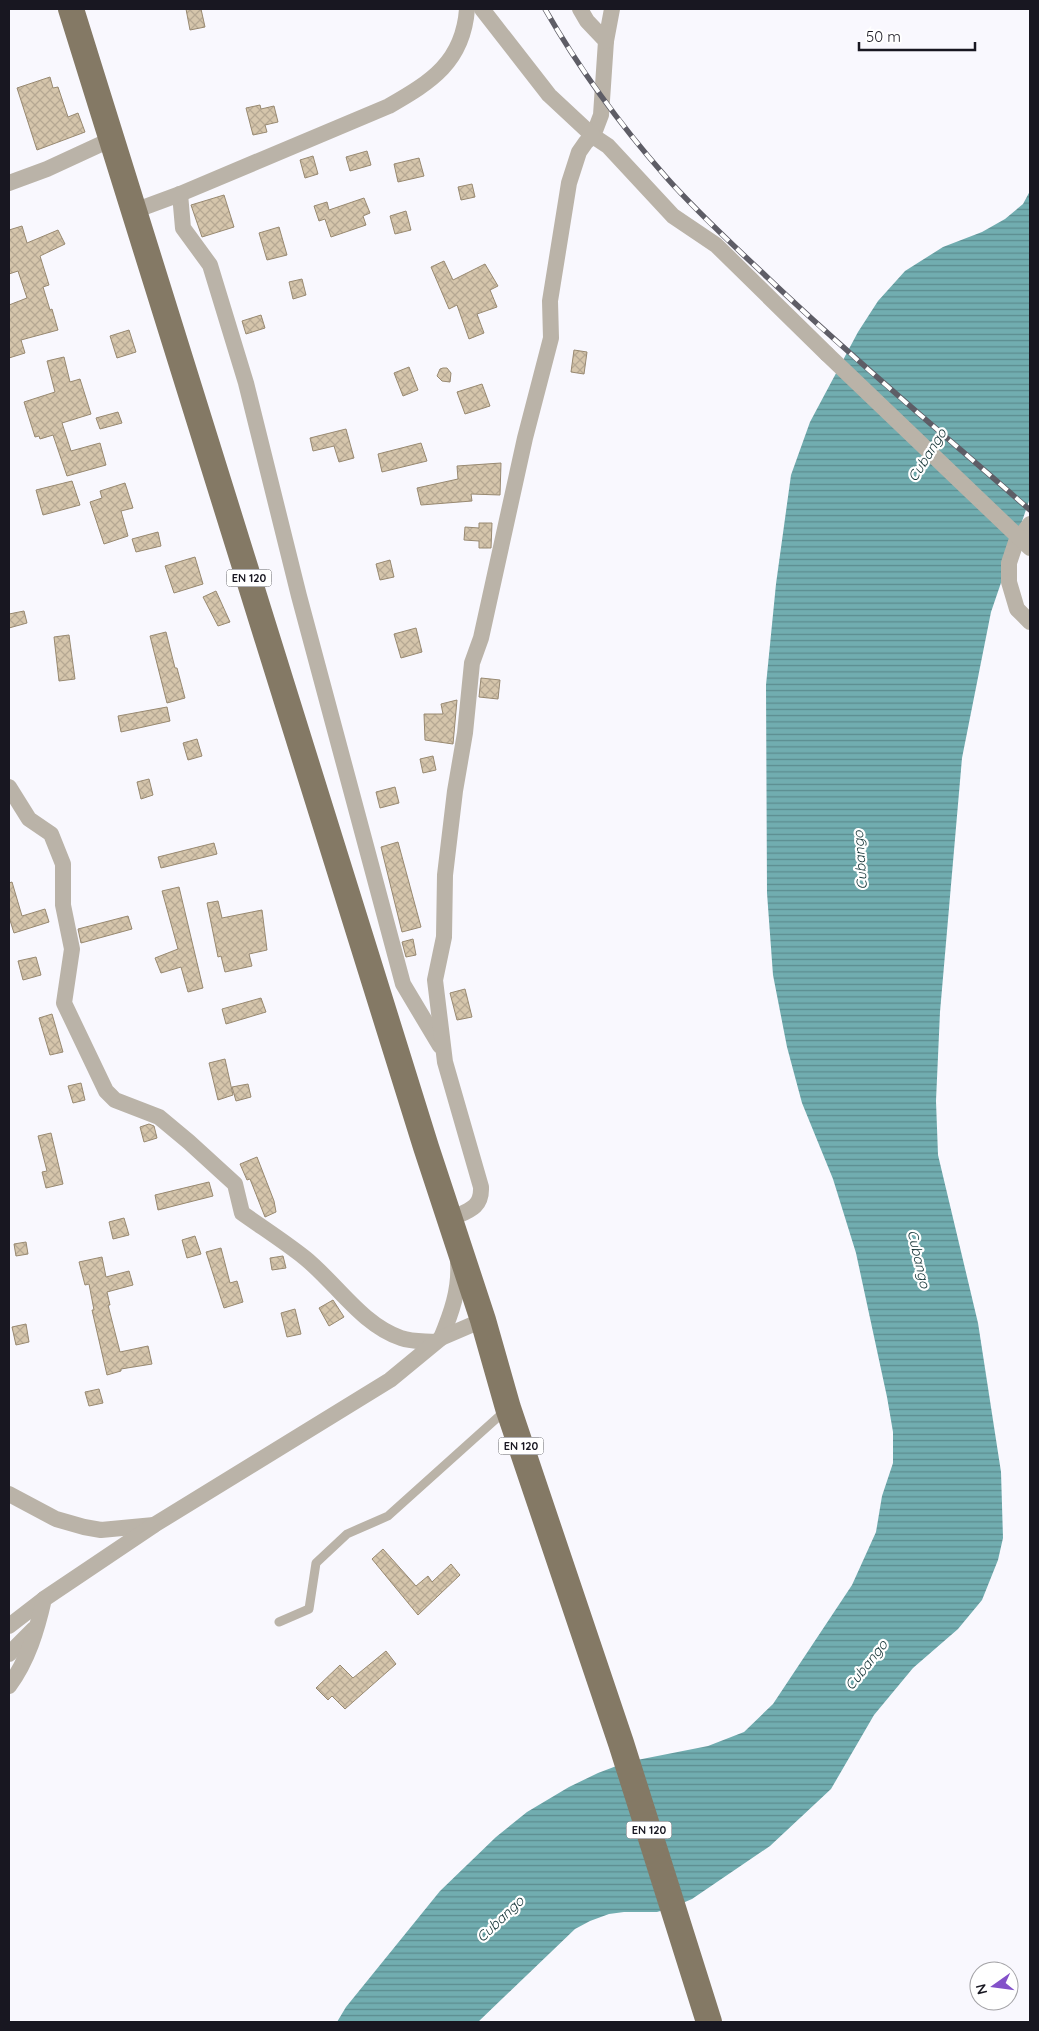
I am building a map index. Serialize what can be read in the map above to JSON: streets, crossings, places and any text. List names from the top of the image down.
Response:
{
  "streets": {
    "main road": ["EN 120"]
  },
  "water": ["Cubango"],
  "scale_bar": "50 m",
  "north": "left"
}
